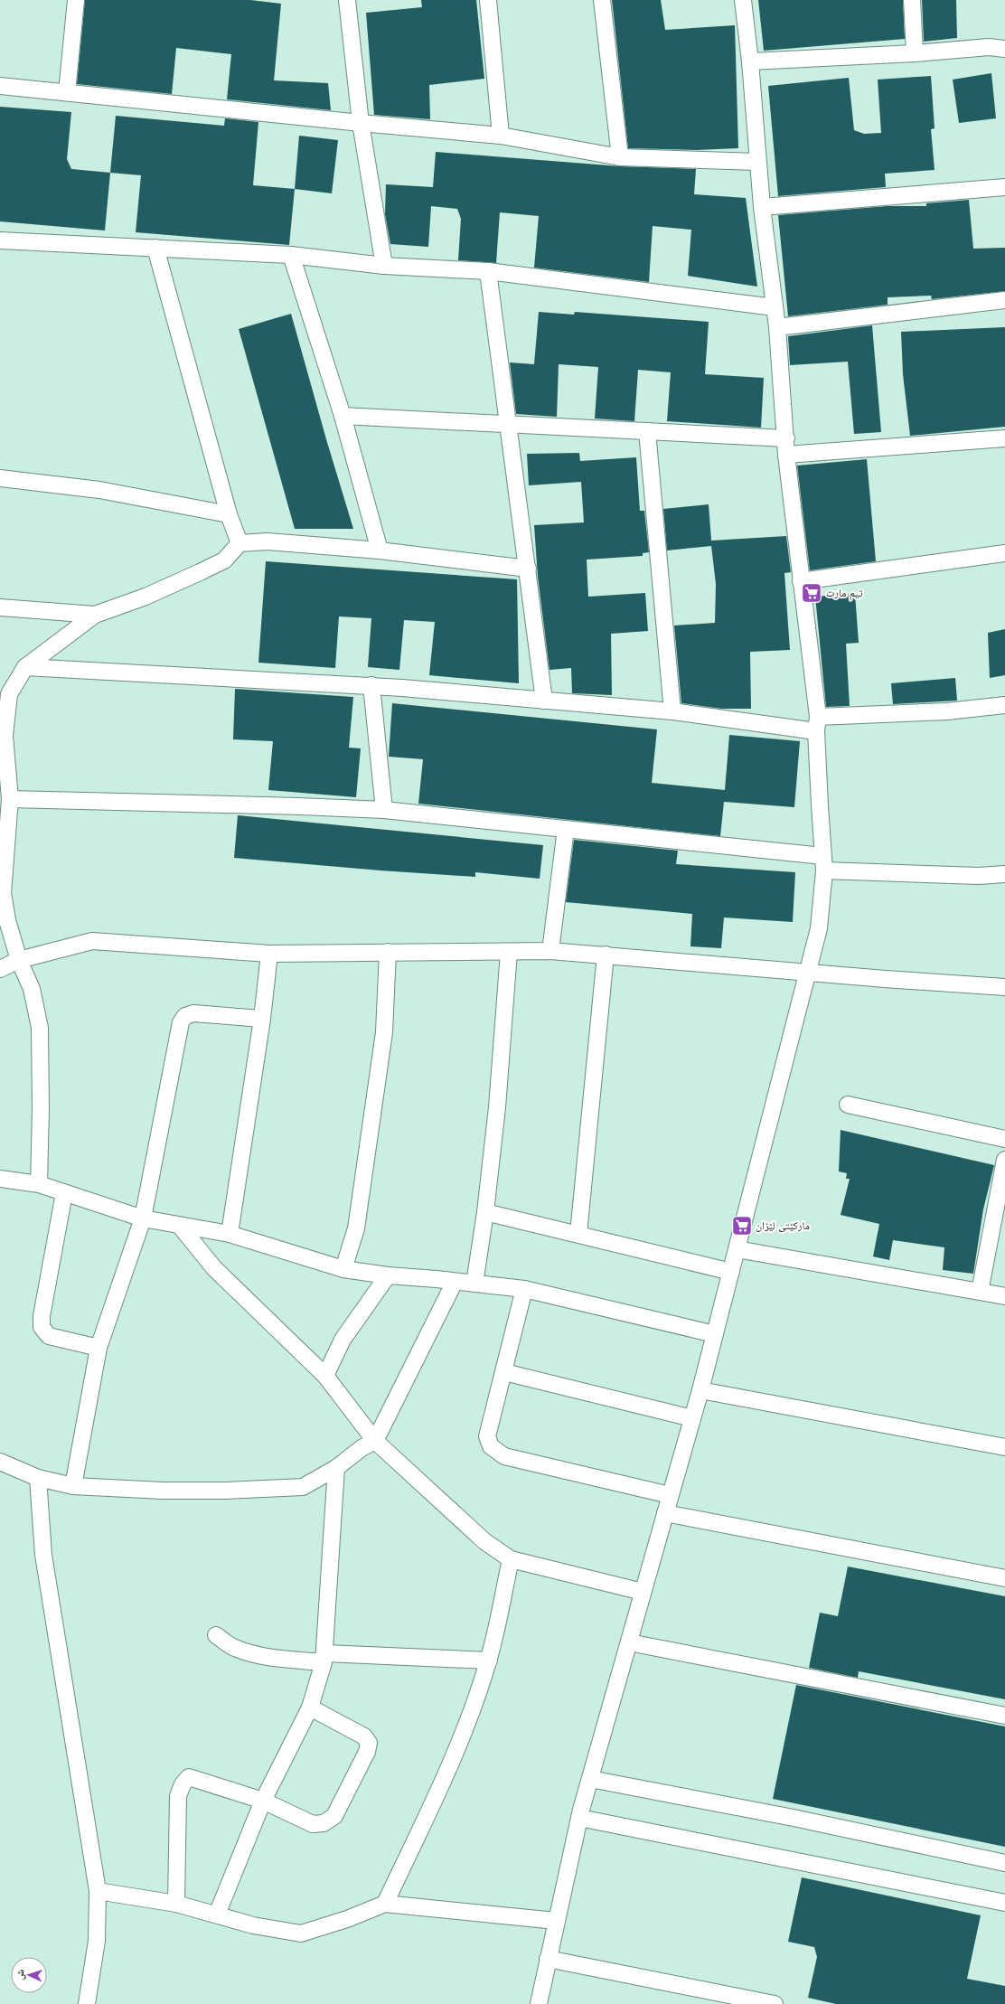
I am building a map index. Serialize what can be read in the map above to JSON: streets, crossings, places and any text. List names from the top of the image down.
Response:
{
  "places": {
    "supermarket": ["تيم مارت", "مارکێتی لێزان"]
  },
  "north": "left"
}
